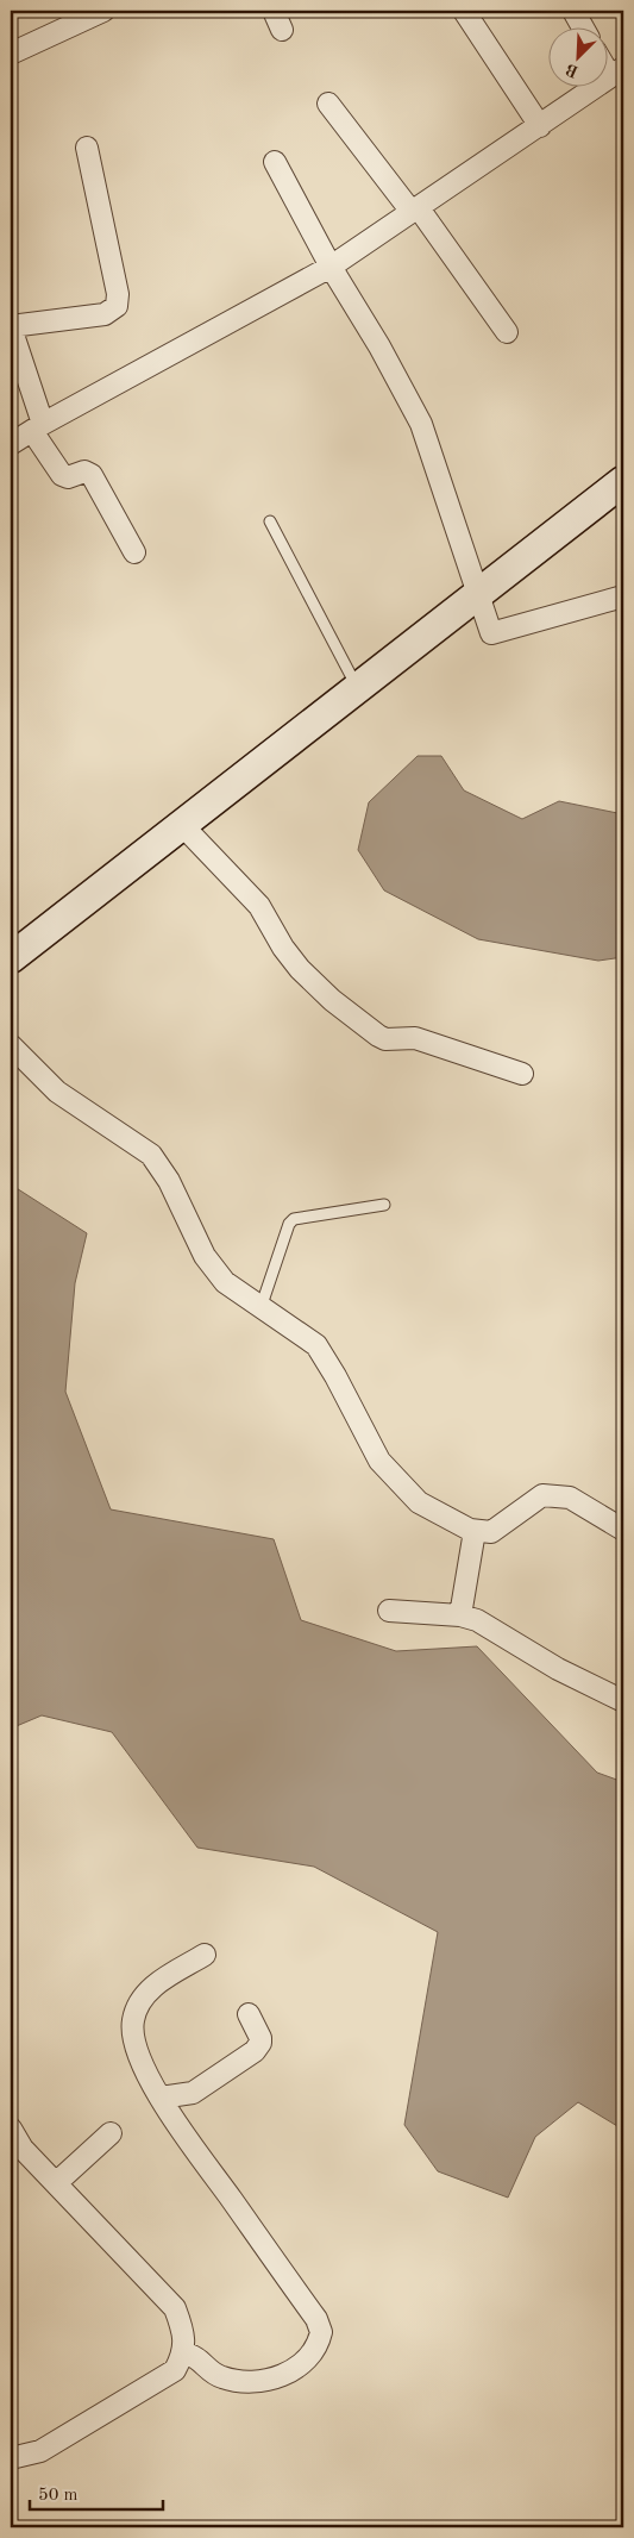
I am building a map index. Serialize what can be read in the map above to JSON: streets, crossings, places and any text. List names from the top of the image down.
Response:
{
  "scale_bar": "50 m",
  "north": "bottom left"
}
